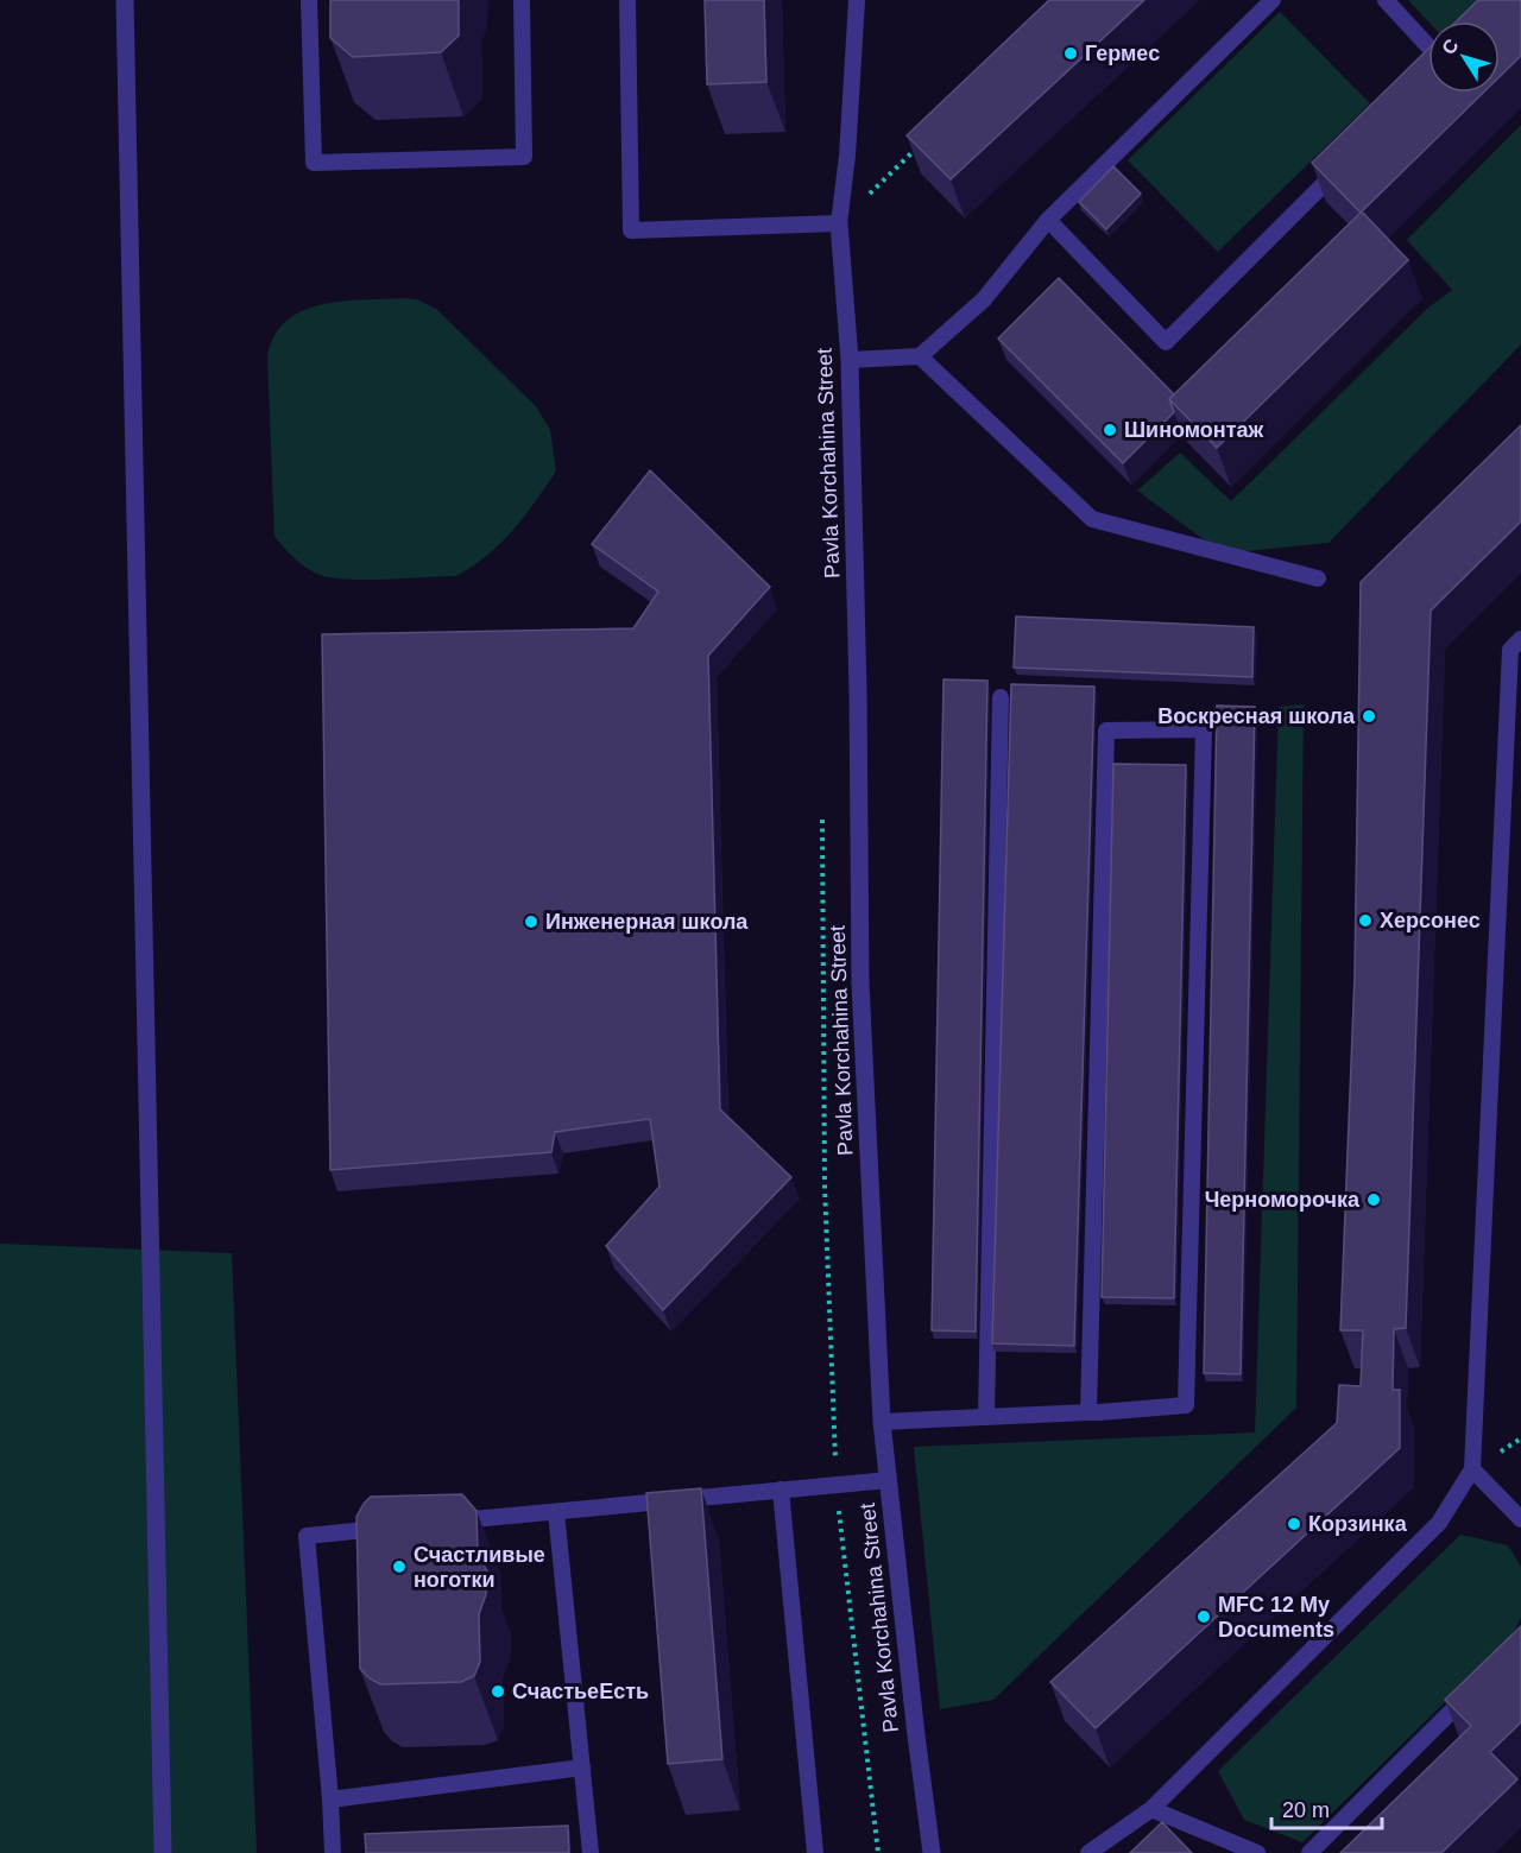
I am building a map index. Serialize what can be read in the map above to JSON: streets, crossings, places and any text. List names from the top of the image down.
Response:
{
  "streets": {
    "street": ["Pavla Korchahina Street"]
  },
  "places": [
    "Гермес",
    "Шиномонтаж",
    "Воскресная школа",
    "Херсонес",
    "Инженерная школа",
    "Черноморочка",
    "Корзинка",
    "Счастливые ноготки",
    "MFC 12 My Documents",
    "СчастьеЕсть"
  ],
  "scale_bar": "20 m",
  "north": "top left"
}
